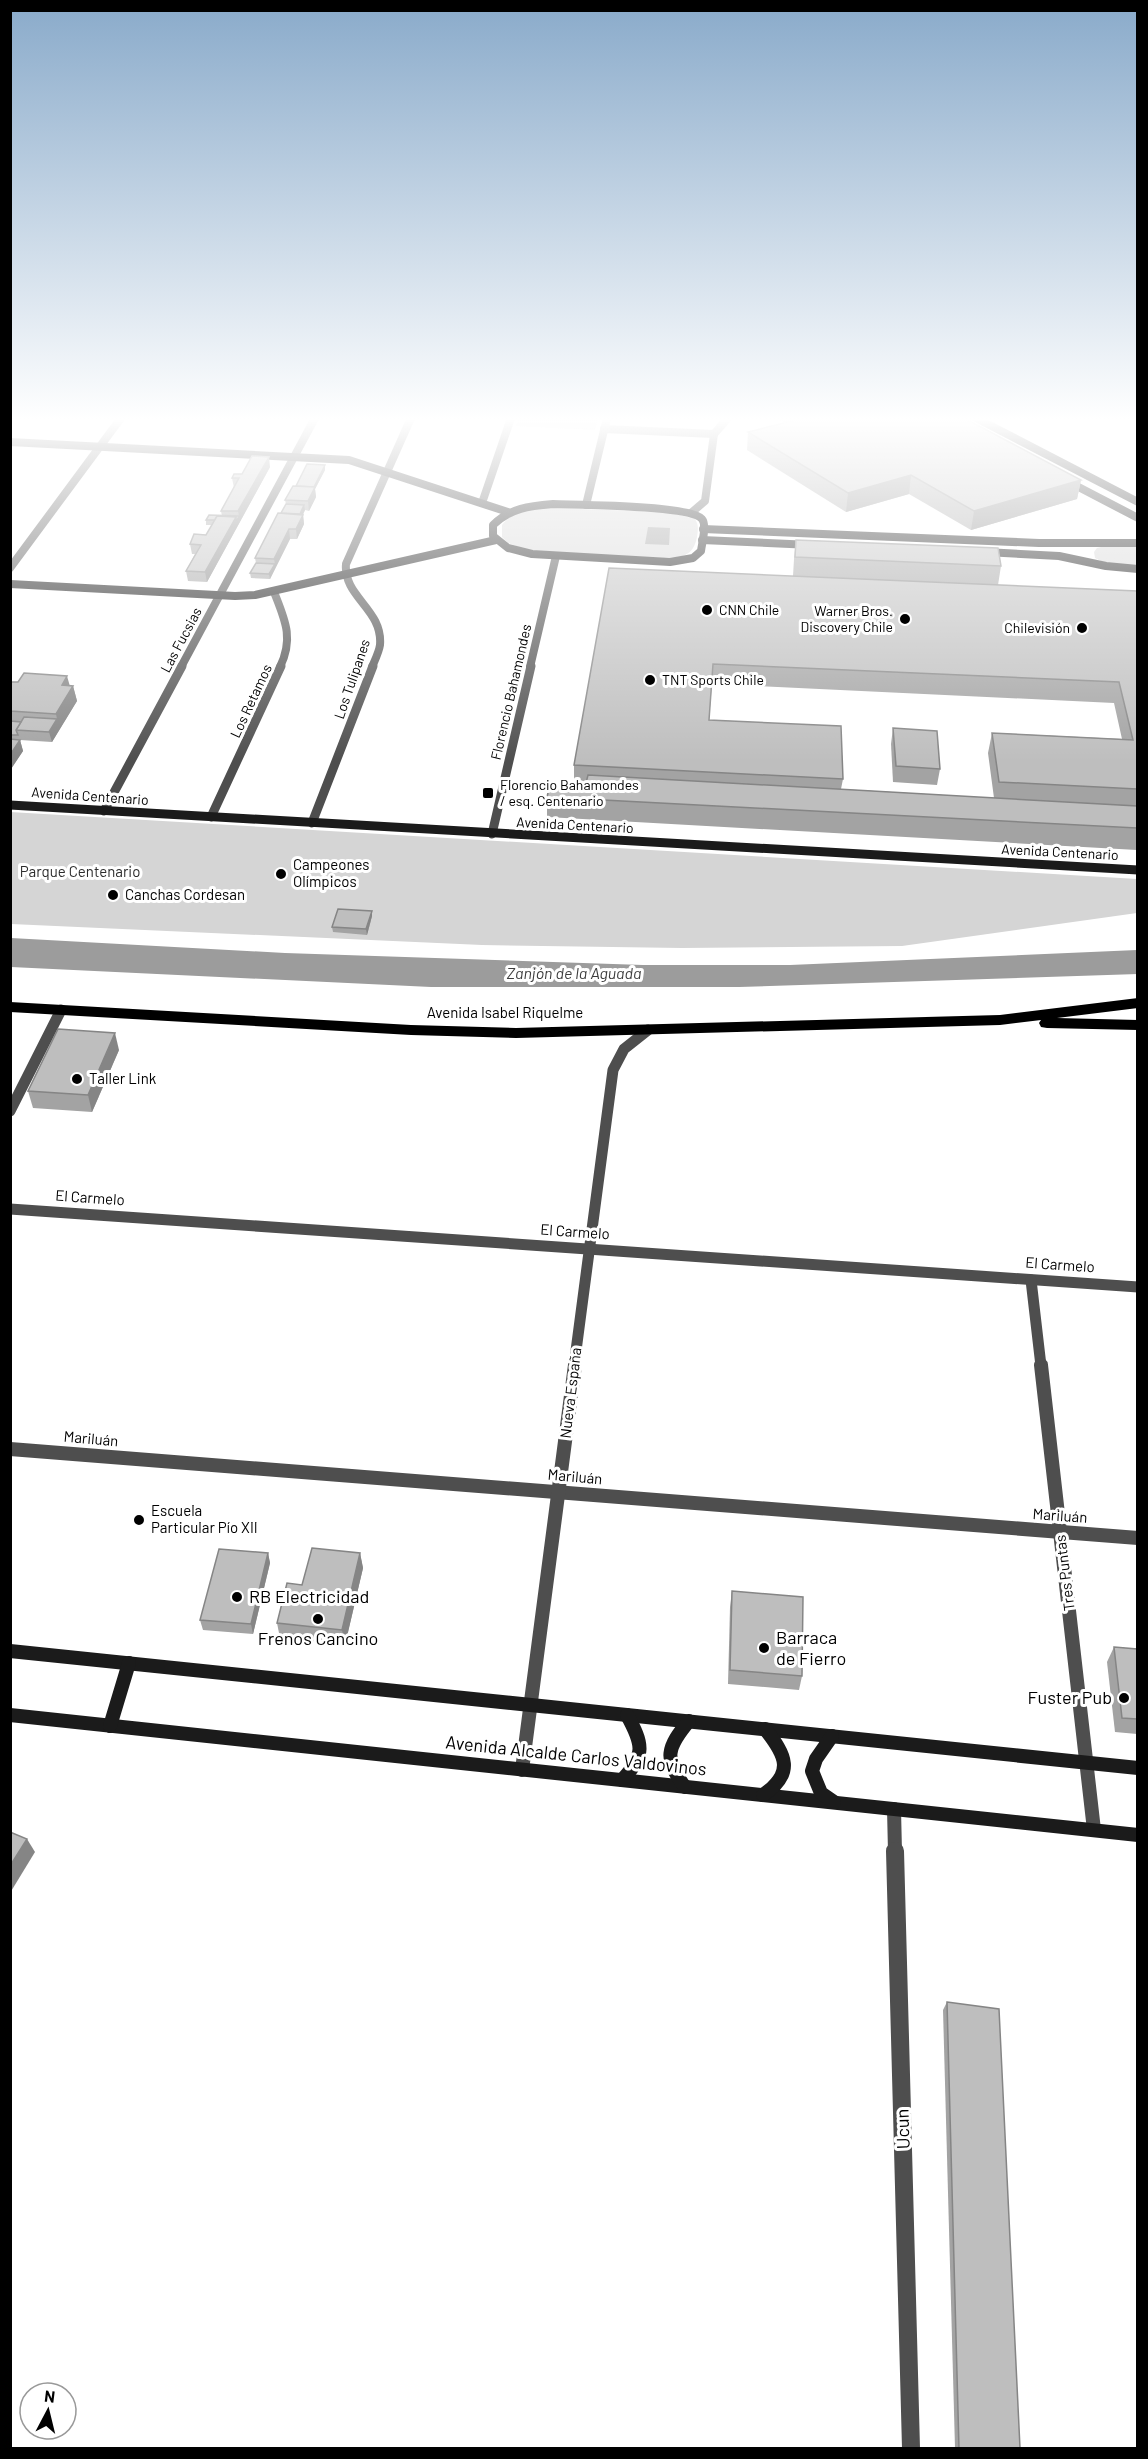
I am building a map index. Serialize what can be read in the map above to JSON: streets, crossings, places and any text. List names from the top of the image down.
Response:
{
  "streets": {
    "highway": ["Avenida Isabel Riquelme"],
    "street": [
      "Las Fucsias",
      "Los Tulipanes",
      "Florencio Bahamondes",
      "Los Retamos",
      "Avenida Centenario",
      "El Carmelo",
      "Nueva España",
      "Mariluán",
      "Tres Puntas",
      "Avenida Alcalde Carlos Valdovinos",
      "Ucun"
    ]
  },
  "crossings": [
    ["Las Fucsias", "Avenida Centenario"],
    ["Los Tulipanes", "Avenida Centenario"],
    ["Florencio Bahamondes", "Avenida Centenario"],
    ["Los Retamos", "Avenida Centenario"],
    ["Avenida Isabel Riquelme", "Nueva España"],
    ["El Carmelo", "Nueva España"],
    ["El Carmelo", "Tres Puntas"],
    ["Nueva España", "Mariluán"],
    ["Nueva España", "Avenida Alcalde Carlos Valdovinos"],
    ["Mariluán", "Tres Puntas"],
    ["Tres Puntas", "Avenida Alcalde Carlos Valdovinos"],
    ["Avenida Alcalde Carlos Valdovinos", "Ucun"]
  ],
  "water": ["Zanjón de la Aguada"],
  "parks": ["Parque Centenario"],
  "places": {
    "other": [
      "CNN Chile",
      "Warner Bros. Discovery Chile",
      "Chilevisión",
      "TNT Sports Chile",
      "Campeones Olímpicos",
      "Canchas Cordesan",
      "Taller Link",
      "Escuela Particular Pío XII",
      "RB Electricidad",
      "Frenos Cancino",
      "Barraca de Fierro",
      "Fuster Pub"
    ],
    "transit": ["Florencio Bahamondes / esq. Centenario"]
  },
  "north": "top"
}
